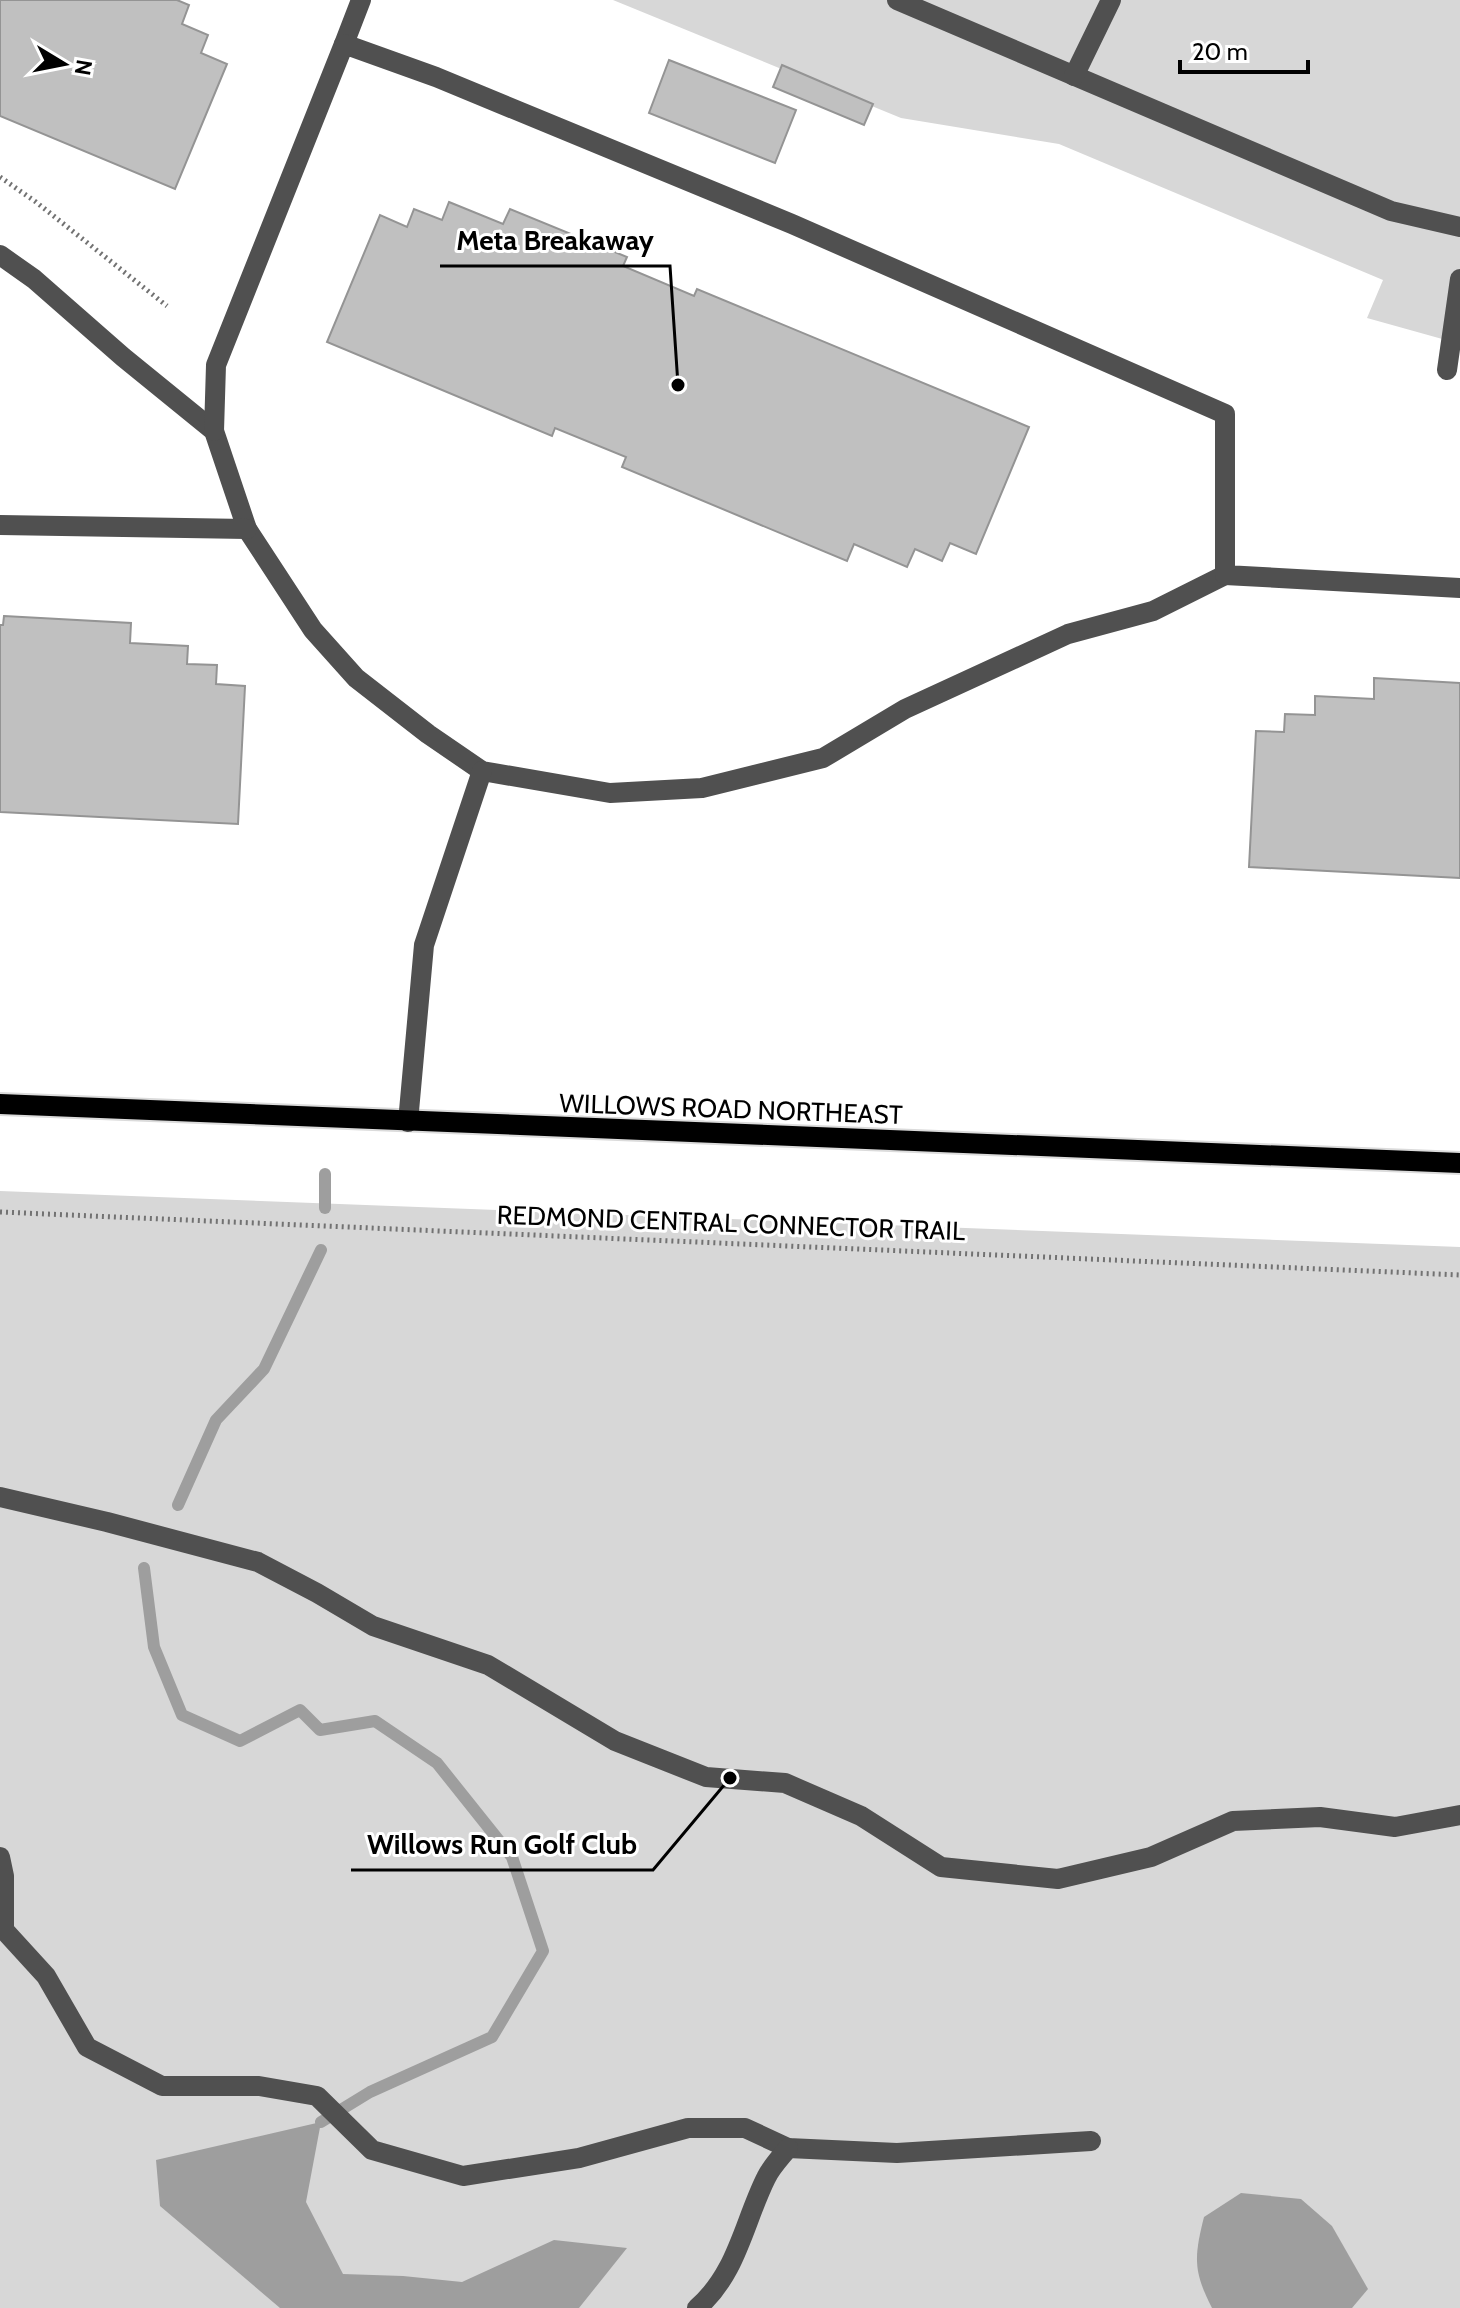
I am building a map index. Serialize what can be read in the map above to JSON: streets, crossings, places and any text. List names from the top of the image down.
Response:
{
  "streets": {
    "main road": ["WILLOWS ROAD NORTHEAST"],
    "path": ["REDMOND CENTRAL CONNECTOR TRAIL"]
  },
  "places": ["Meta Breakaway", "Willows Run Golf Club"],
  "scale_bar": "20 m",
  "north": "right"
}
